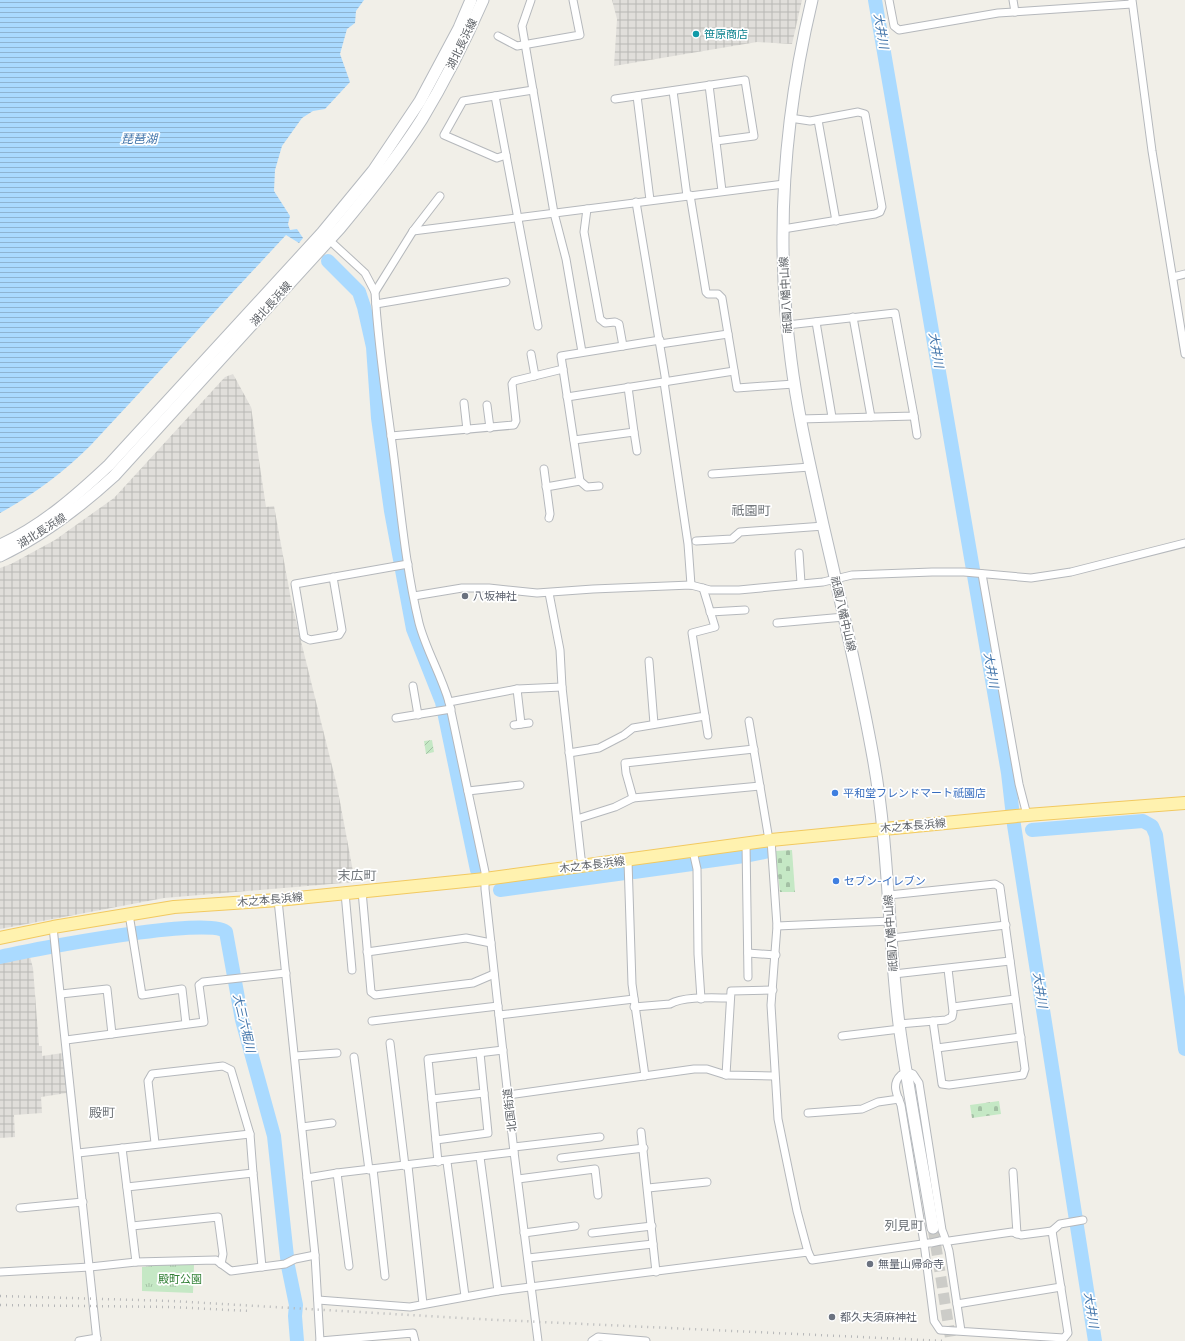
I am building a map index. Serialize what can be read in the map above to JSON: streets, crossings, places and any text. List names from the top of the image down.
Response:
{
  "streets": {
    "main road": ["湖北長浜線", "祇園八幡中山線", "木之本長浜線"],
    "street": ["北国街道"]
  },
  "crossings": [
    ["祇園八幡中山線", "木之本長浜線"],
    ["木之本長浜線", "北国街道"]
  ],
  "districts": [
    "祇園町",
    "末広町",
    "殿町",
    "列見町"
  ],
  "water": ["大井川", "琵琶湖", "大三六堀川"],
  "parks": ["殿町公園"],
  "places": [
    "笹原商店",
    "八坂神社",
    "平和堂フレンドマート祇園店",
    "セブン-イレブン",
    "無量山帰命寺",
    "都久夫須麻神社"
  ]
}
